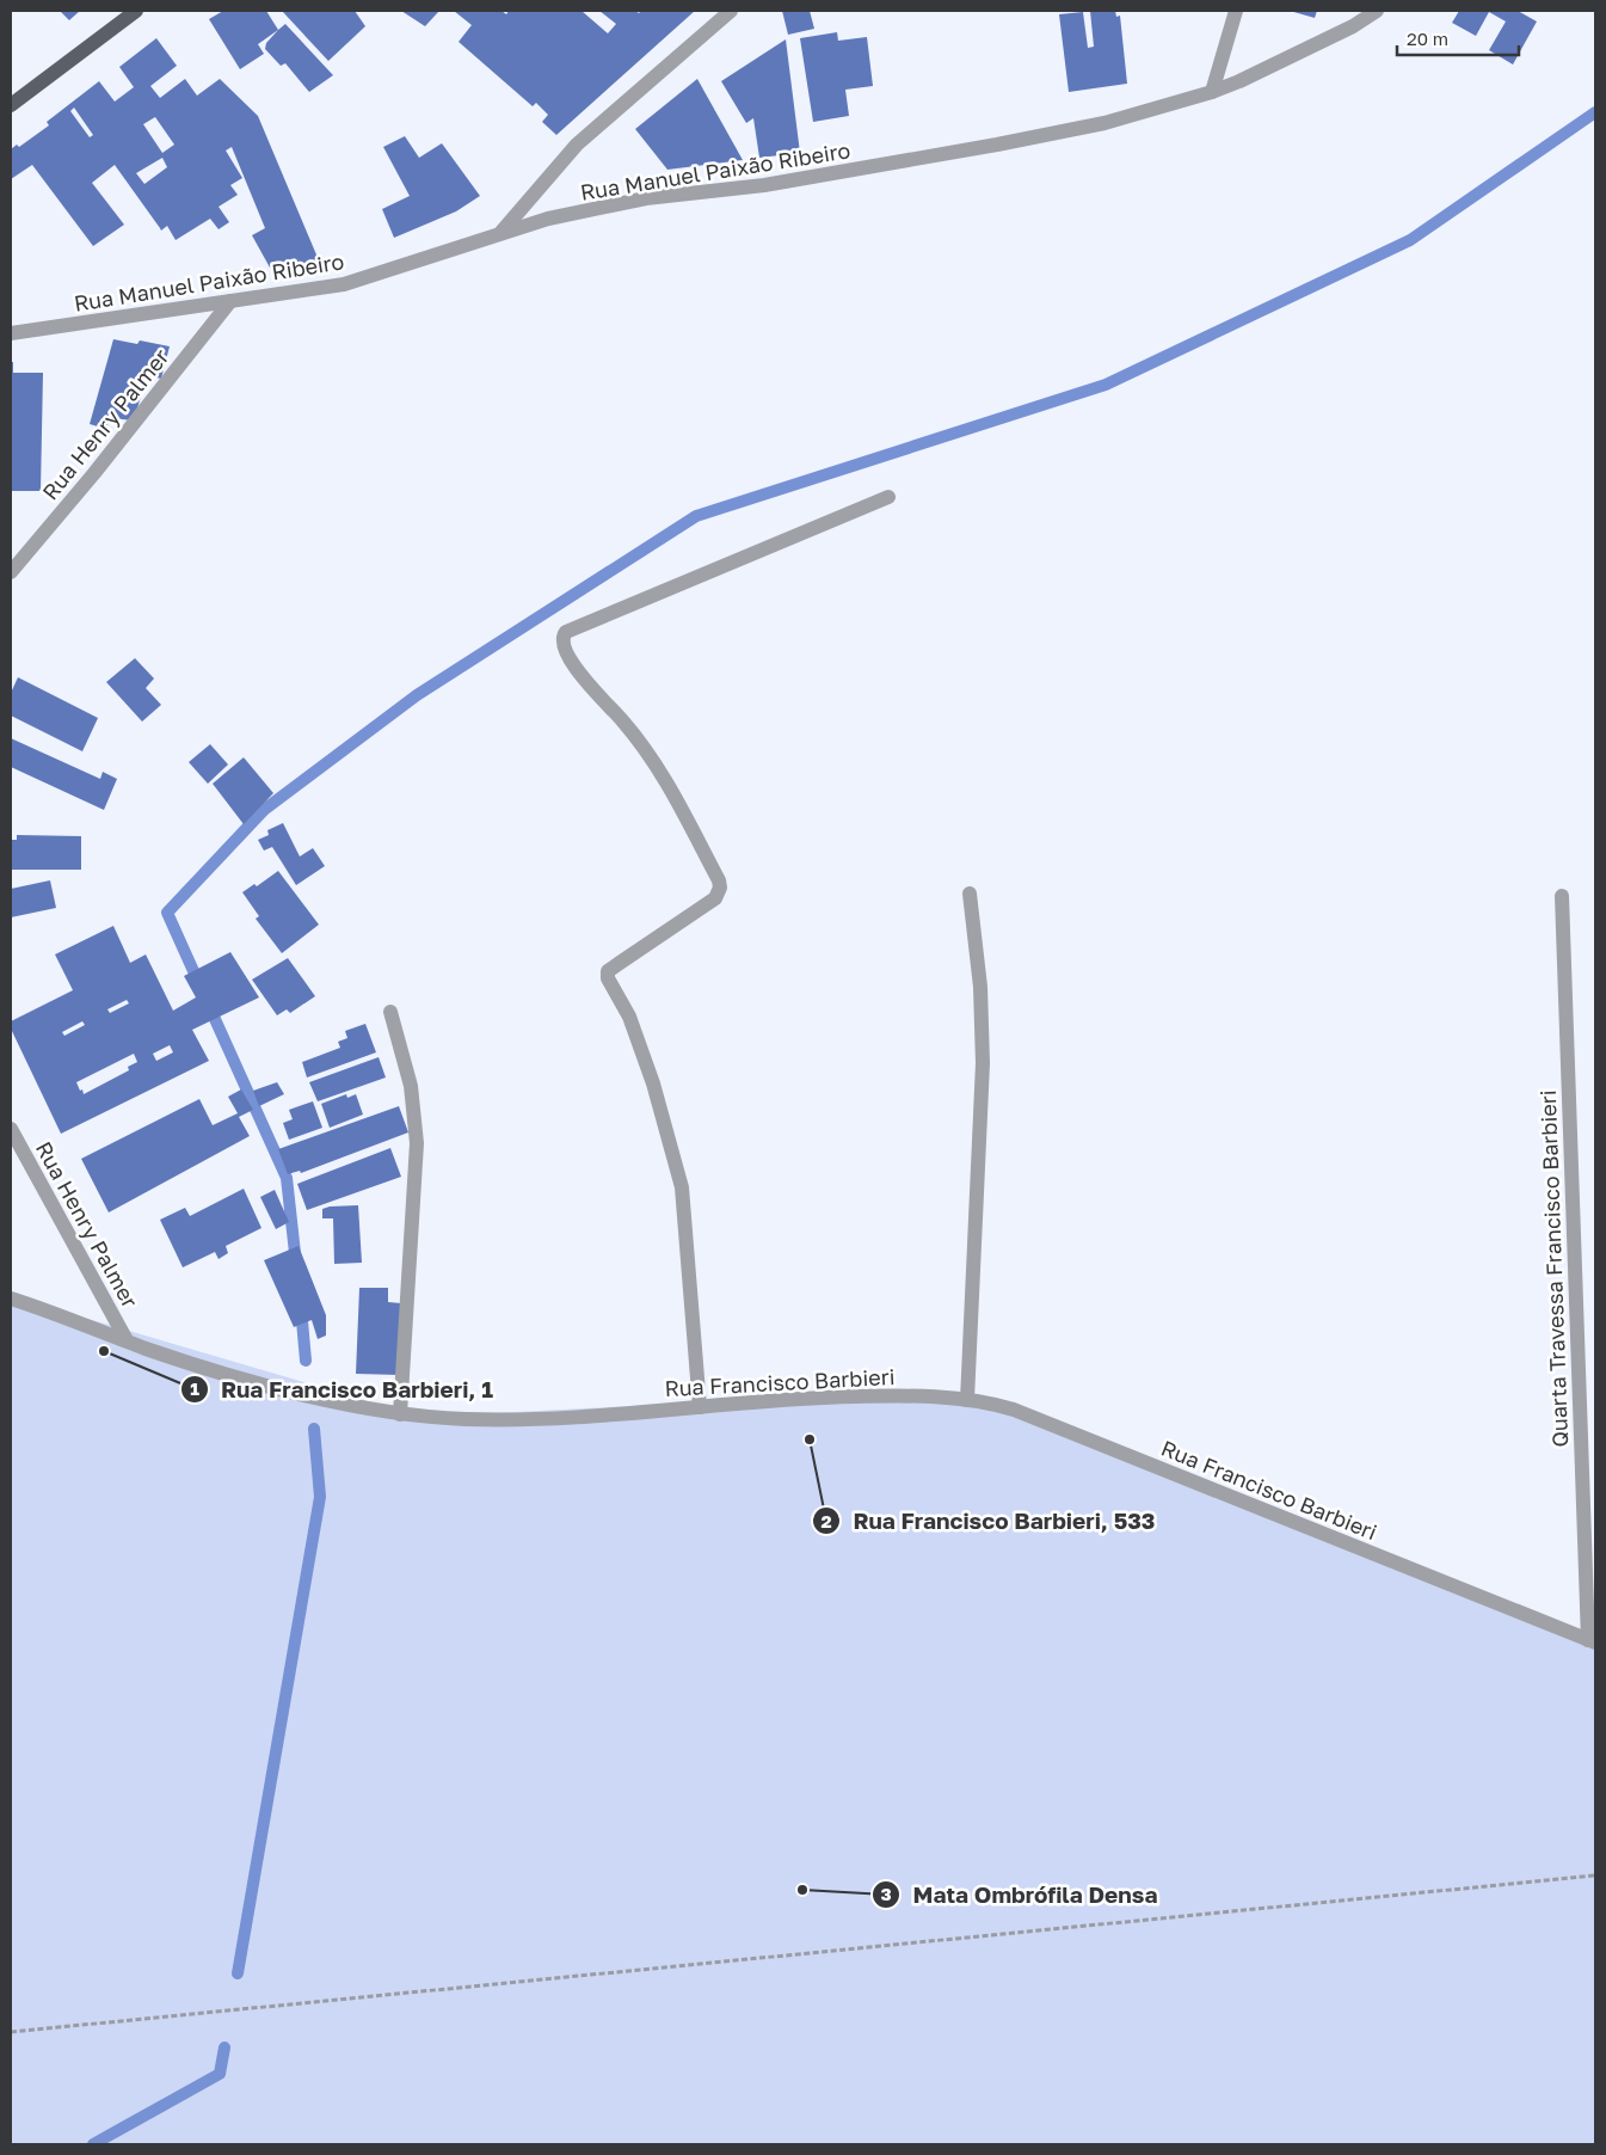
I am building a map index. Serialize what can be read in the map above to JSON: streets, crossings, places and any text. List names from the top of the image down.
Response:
{
  "streets": {
    "street": [
      "Rua Manuel Paixão Ribeiro",
      "Rua Henry Palmer",
      "Quarta Travessa Francisco Barbieri",
      "Rua Francisco Barbieri"
    ]
  },
  "crossings": [
    ["Rua Manuel Paixão Ribeiro", "Rua Henry Palmer"],
    ["Rua Henry Palmer", "Rua Francisco Barbieri"],
    ["Quarta Travessa Francisco Barbieri", "Rua Francisco Barbieri"]
  ],
  "places": ["Rua Francisco Barbieri, 1", "Rua Francisco Barbieri, 533", "Mata Ombrófila Densa"],
  "scale_bar": "20 m"
}
